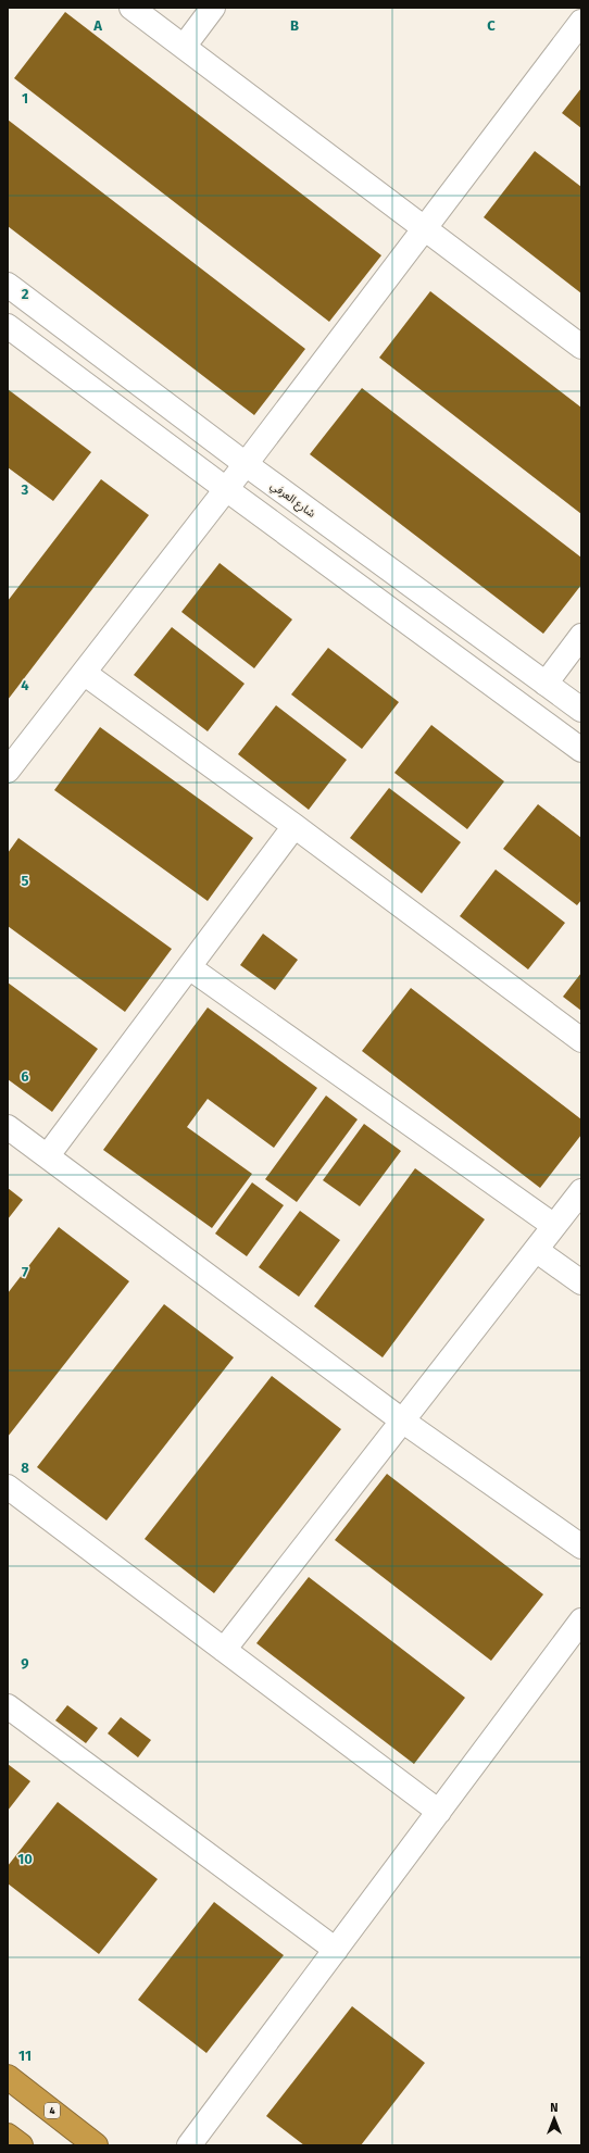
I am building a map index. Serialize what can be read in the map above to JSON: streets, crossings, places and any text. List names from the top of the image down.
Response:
{
  "streets": {
    "highway": ["4"],
    "street": ["شارع العرفي"]
  },
  "north": "top",
  "grid": {
    "columns": ["A", "B", "C"],
    "rows": [
      "1",
      "2",
      "3",
      "4",
      "5",
      "6",
      "7",
      "8",
      "9",
      "10",
      "11"
    ]
  }
}
